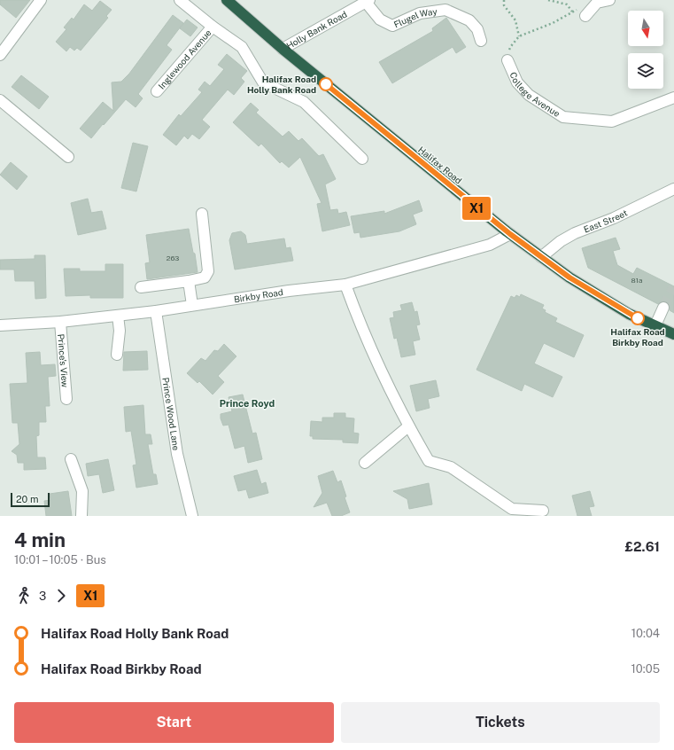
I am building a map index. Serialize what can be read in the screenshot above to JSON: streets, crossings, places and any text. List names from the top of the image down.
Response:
{
  "streets": {
    "highway": ["Halifax Road"],
    "street": [
      "Flugel Way",
      "Holly Bank Road",
      "Inglewood Avenue",
      "College Avenue",
      "East Street",
      "Birkby Road",
      "Prince's View",
      "Prince Wood Lane"
    ]
  },
  "crossings": [
    ["Flugel Way", "Holly Bank Road"],
    ["Holly Bank Road", "Halifax Road"],
    ["Halifax Road", "East Street"],
    ["Halifax Road", "Birkby Road"],
    ["Birkby Road", "Prince's View"],
    ["Birkby Road", "Prince Wood Lane"]
  ],
  "districts": ["Prince Royd"],
  "places": ["Halifax Road Holly Bank Road", "Halifax Road Birkby Road"],
  "lines": ["bus line X1"],
  "house_numbers": ["263", "81a"],
  "scale_bar": "20 m",
  "north": "bottom",
  "page": {
    "on_map": "X1",
    "scale": "20 m",
    "heading": ["4 min", "10:01 – 10:05 · Bus", "£2.61"],
    "legs": ["3", "X1"],
    "list": [
      {
        "name": "Halifax Road Holly Bank Road",
        "value": "10:04"
      },
      {
        "name": "Halifax Road Birkby Road",
        "value": "10:05"
      }
    ],
    "buttons": ["Start", "Tickets"]
  }
}
